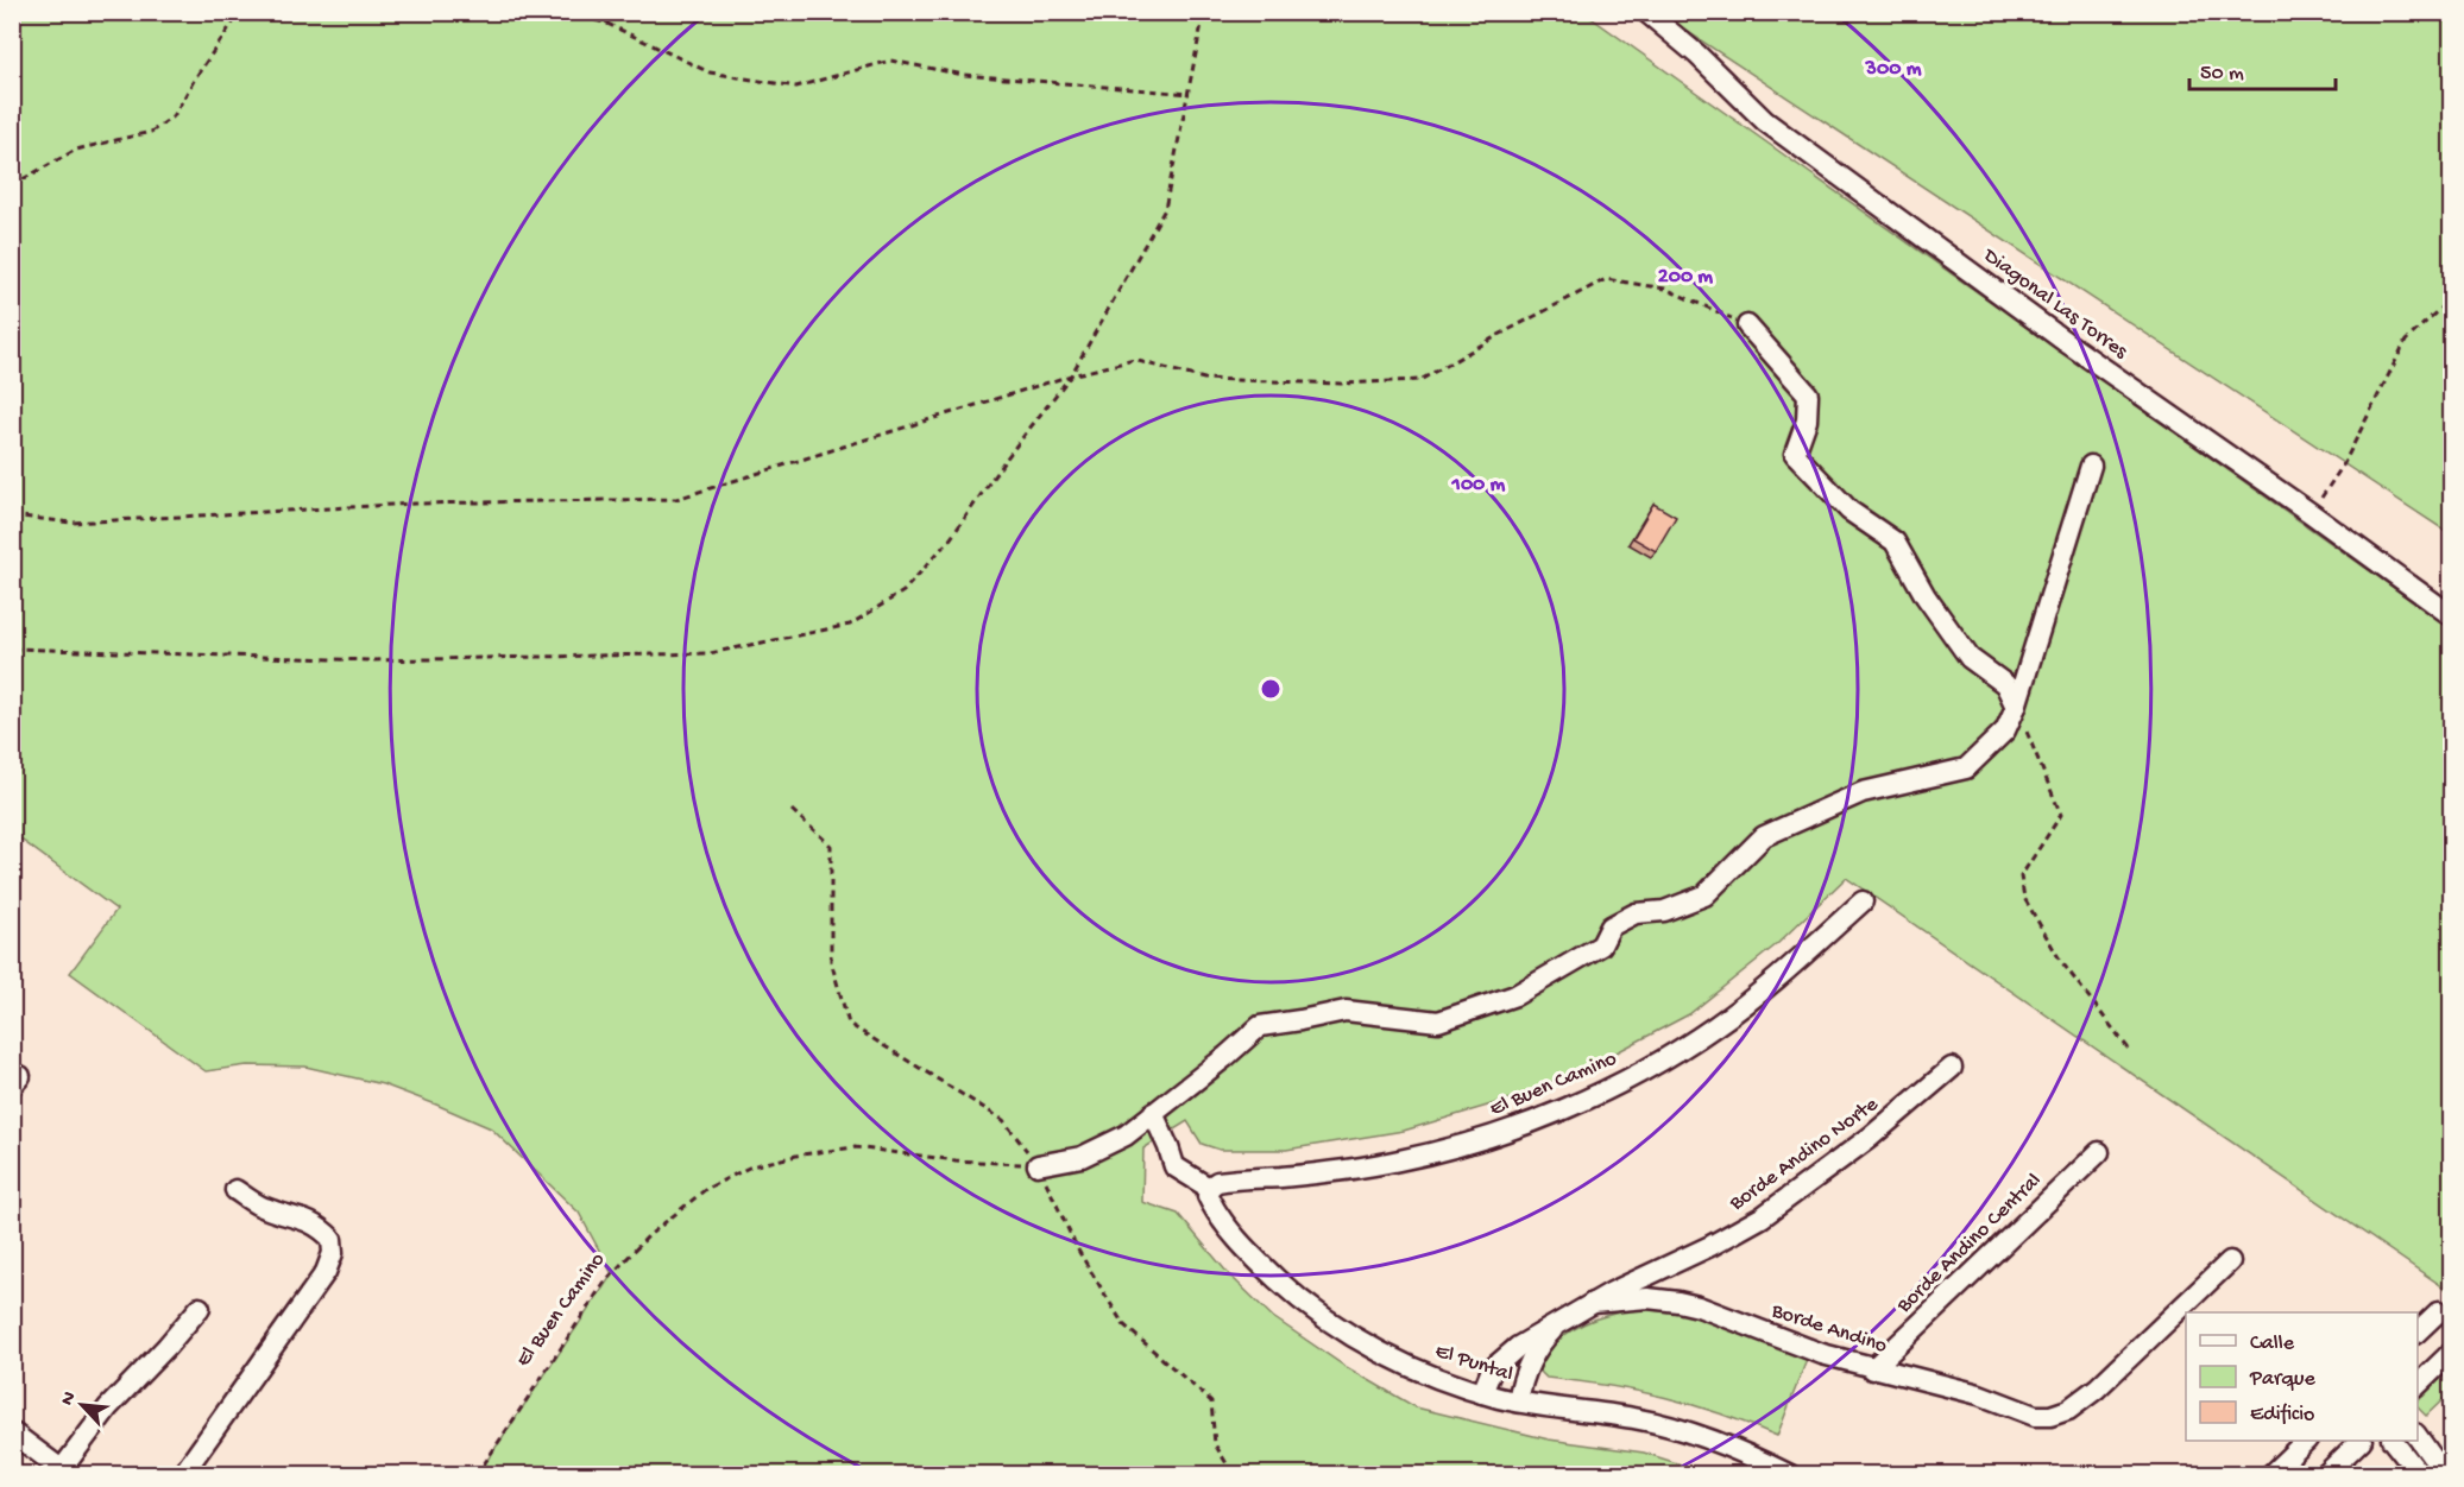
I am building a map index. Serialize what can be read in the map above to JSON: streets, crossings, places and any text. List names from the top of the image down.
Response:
{
  "streets": {
    "street": [
      "Diagonal Las Torres",
      "El Buen Camino",
      "Borde Andino Norte",
      "Borde Andino Central",
      "Borde Andino",
      "El Puntal"
    ]
  },
  "crossings": [
    ["El Buen Camino", "El Puntal"],
    ["Borde Andino Norte", "Borde Andino"],
    ["Borde Andino Central", "Borde Andino"]
  ],
  "legend": ["Calle", "Parque", "Edificio"],
  "scale_bar": "50 m",
  "north": "top left",
  "rings": ["300 m", "200 m", "100 m"]
}
